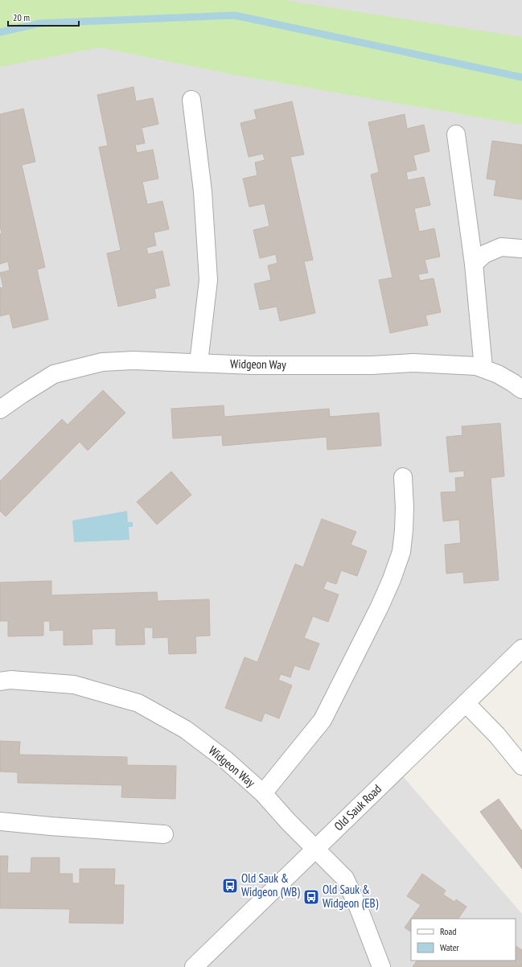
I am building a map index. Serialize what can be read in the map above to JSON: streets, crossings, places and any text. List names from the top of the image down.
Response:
{
  "streets": {
    "street": ["Widgeon Way", "Old Sauk Road"]
  },
  "crossings": [
    ["Widgeon Way", "Old Sauk Road"]
  ],
  "places": {
    "bus stop": ["Old Sauk & Widgeon (WB)", "Old Sauk & Widgeon (EB)"]
  },
  "legend": ["Road", "Water"],
  "scale_bar": "20 m"
}
